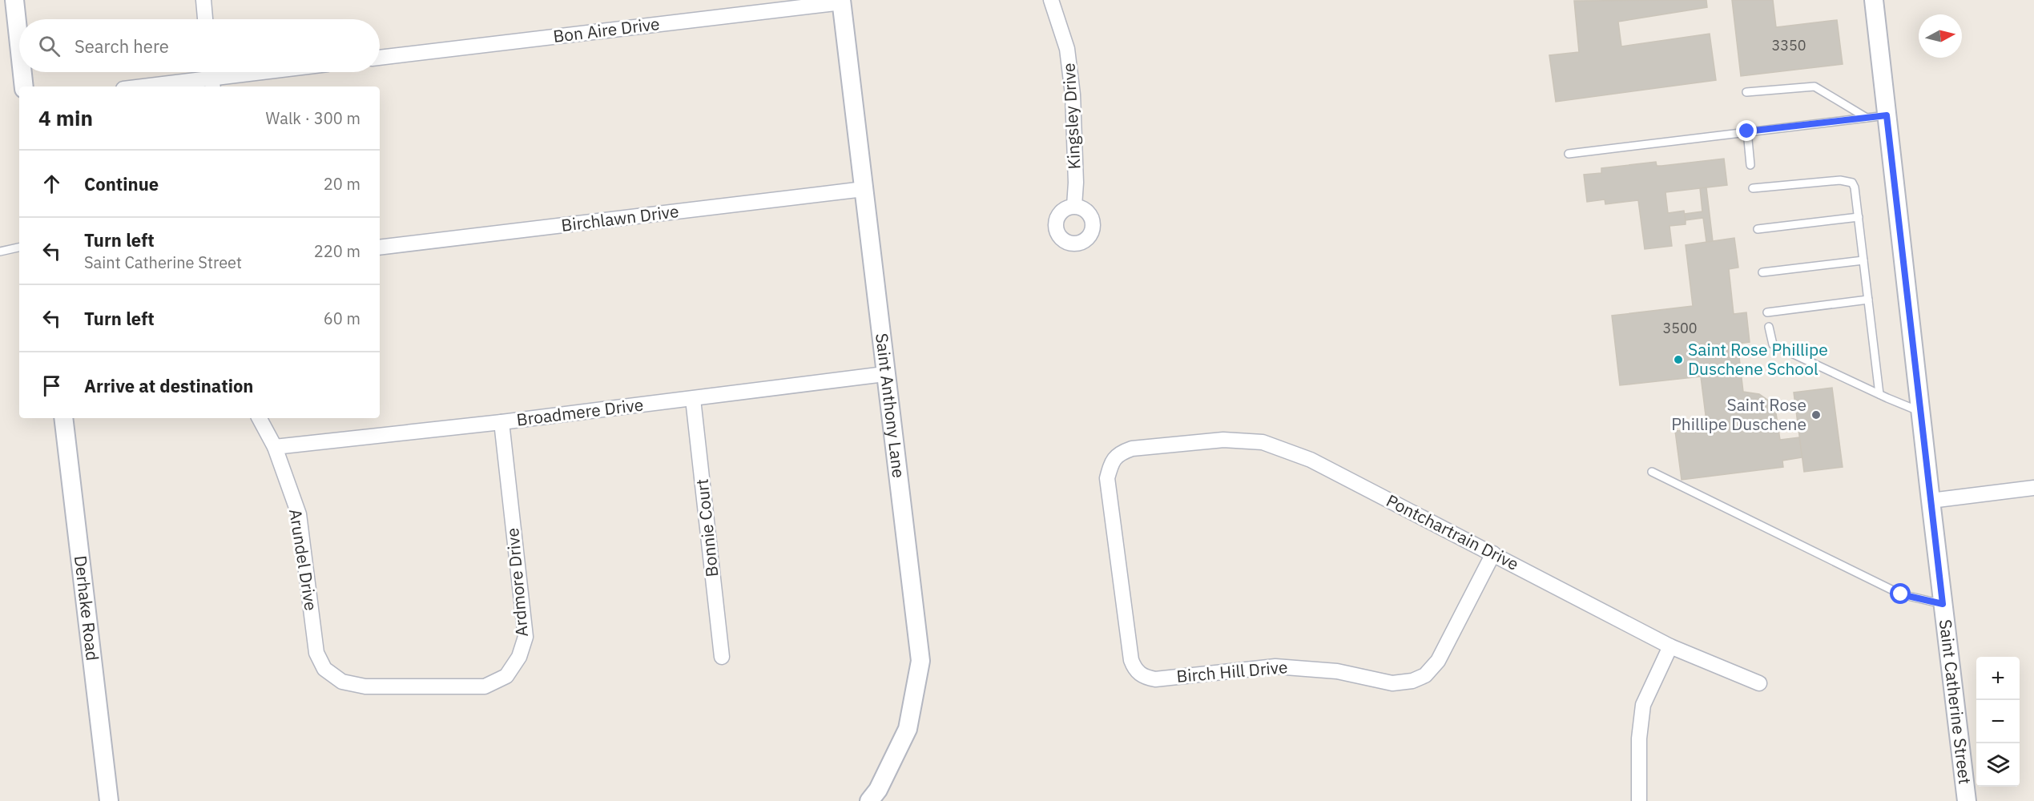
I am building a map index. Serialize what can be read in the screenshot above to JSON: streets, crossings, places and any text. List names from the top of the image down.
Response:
{
  "streets": {
    "street": [
      "Bon Aire Drive",
      "Kingsley Drive",
      "Birchlawn Drive",
      "Saint Anthony Lane",
      "Broadmere Drive",
      "Bonnie Court",
      "Pontchartrain Drive",
      "Arundel Drive",
      "Ardmore Drive",
      "Derhake Road",
      "Birch Hill Drive",
      "Saint Catherine Street"
    ]
  },
  "crossings": [
    ["Bon Aire Drive", "Saint Anthony Lane"],
    ["Birchlawn Drive", "Saint Anthony Lane"],
    ["Saint Anthony Lane", "Broadmere Drive"],
    ["Broadmere Drive", "Bonnie Court"],
    ["Broadmere Drive", "Arundel Drive"],
    ["Broadmere Drive", "Ardmore Drive"],
    ["Pontchartrain Drive", "Birch Hill Drive"],
    ["Arundel Drive", "Ardmore Drive"]
  ],
  "places": ["Saint Rose Phillipe Duschene School", "Saint Rose Phillipe Duschene"],
  "house_numbers": ["3350", "3500"],
  "north": "right",
  "page": {
    "search": "Search here",
    "heading": ["4 min", "Walk · 300 m"],
    "list": [
      ["Continue", "20 m"],
      ["Turn left", "Saint Catherine Street", "220 m"],
      ["Turn left", "60 m"],
      "Arrive at destination"
    ],
    "map_buttons": ["+", "−"]
  }
}
